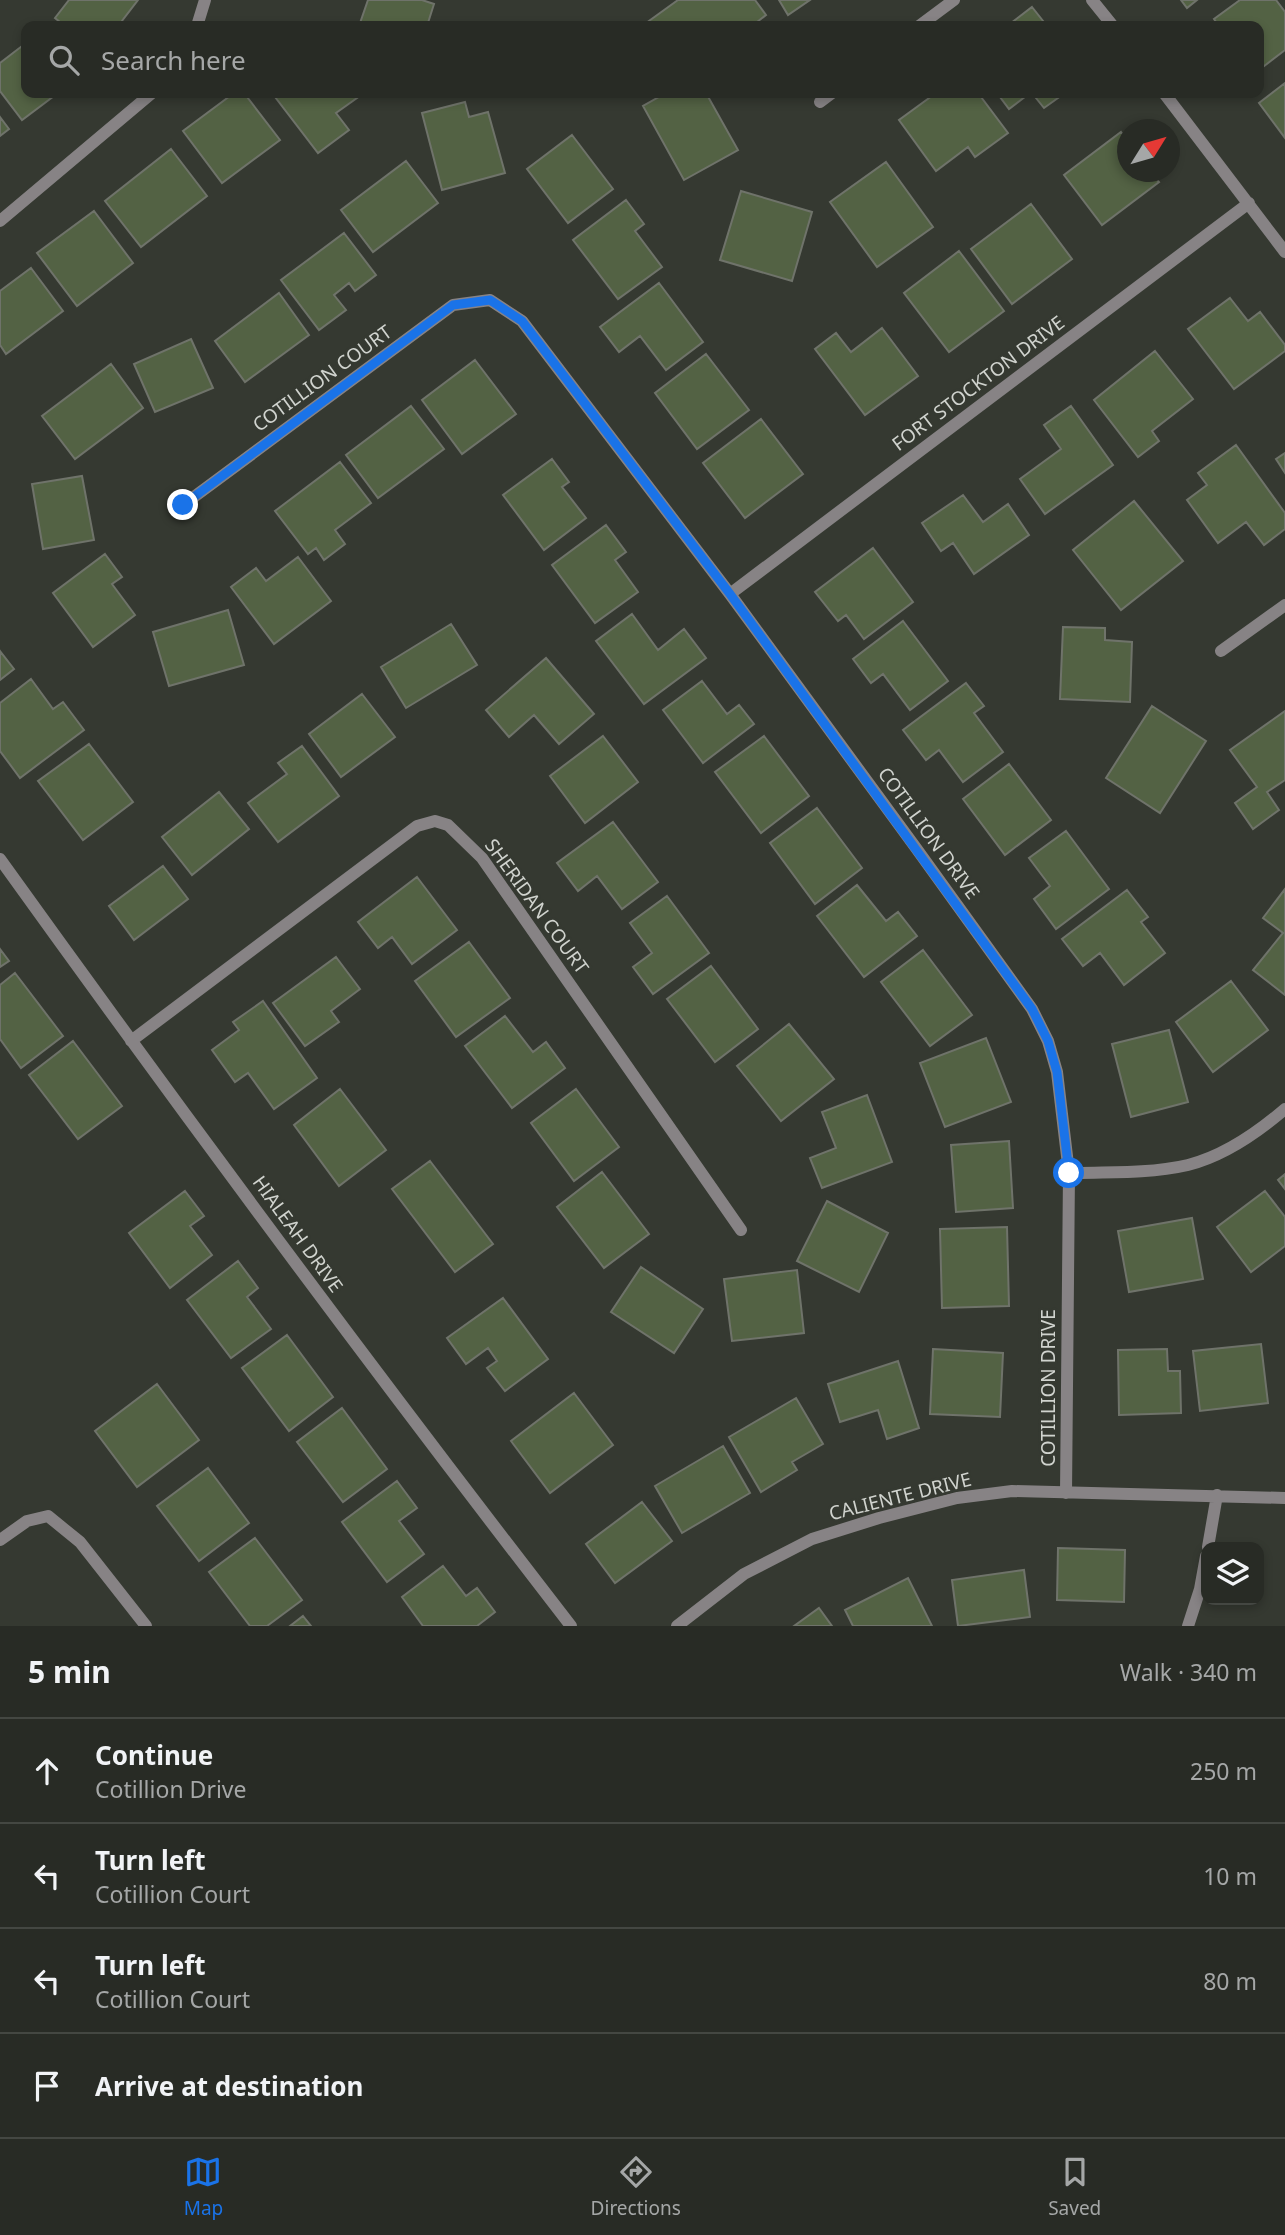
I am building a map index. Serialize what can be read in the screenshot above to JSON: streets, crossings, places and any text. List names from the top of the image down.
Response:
{
  "streets": {
    "street": [
      "COTILLION COURT",
      "FORT STOCKTON DRIVE",
      "COTILLION DRIVE",
      "SHERIDAN COURT",
      "HIALEAH DRIVE",
      "CALIENTE DRIVE"
    ]
  },
  "crossings": [
    ["COTILLION COURT", "COTILLION DRIVE"],
    ["FORT STOCKTON DRIVE", "COTILLION DRIVE"],
    ["COTILLION DRIVE", "CALIENTE DRIVE"],
    ["SHERIDAN COURT", "HIALEAH DRIVE"]
  ],
  "north": "top right",
  "page": {
    "search": "Search here",
    "heading": ["5 min", "Walk · 340 m"],
    "list": [
      ["Continue", "Cotillion Drive", "250 m"],
      ["Turn left", "Cotillion Court", "10 m"],
      ["Turn left", "Cotillion Court", "80 m"],
      "Arrive at destination"
    ],
    "nav": ["Map", "Directions", "Saved"]
  }
}
